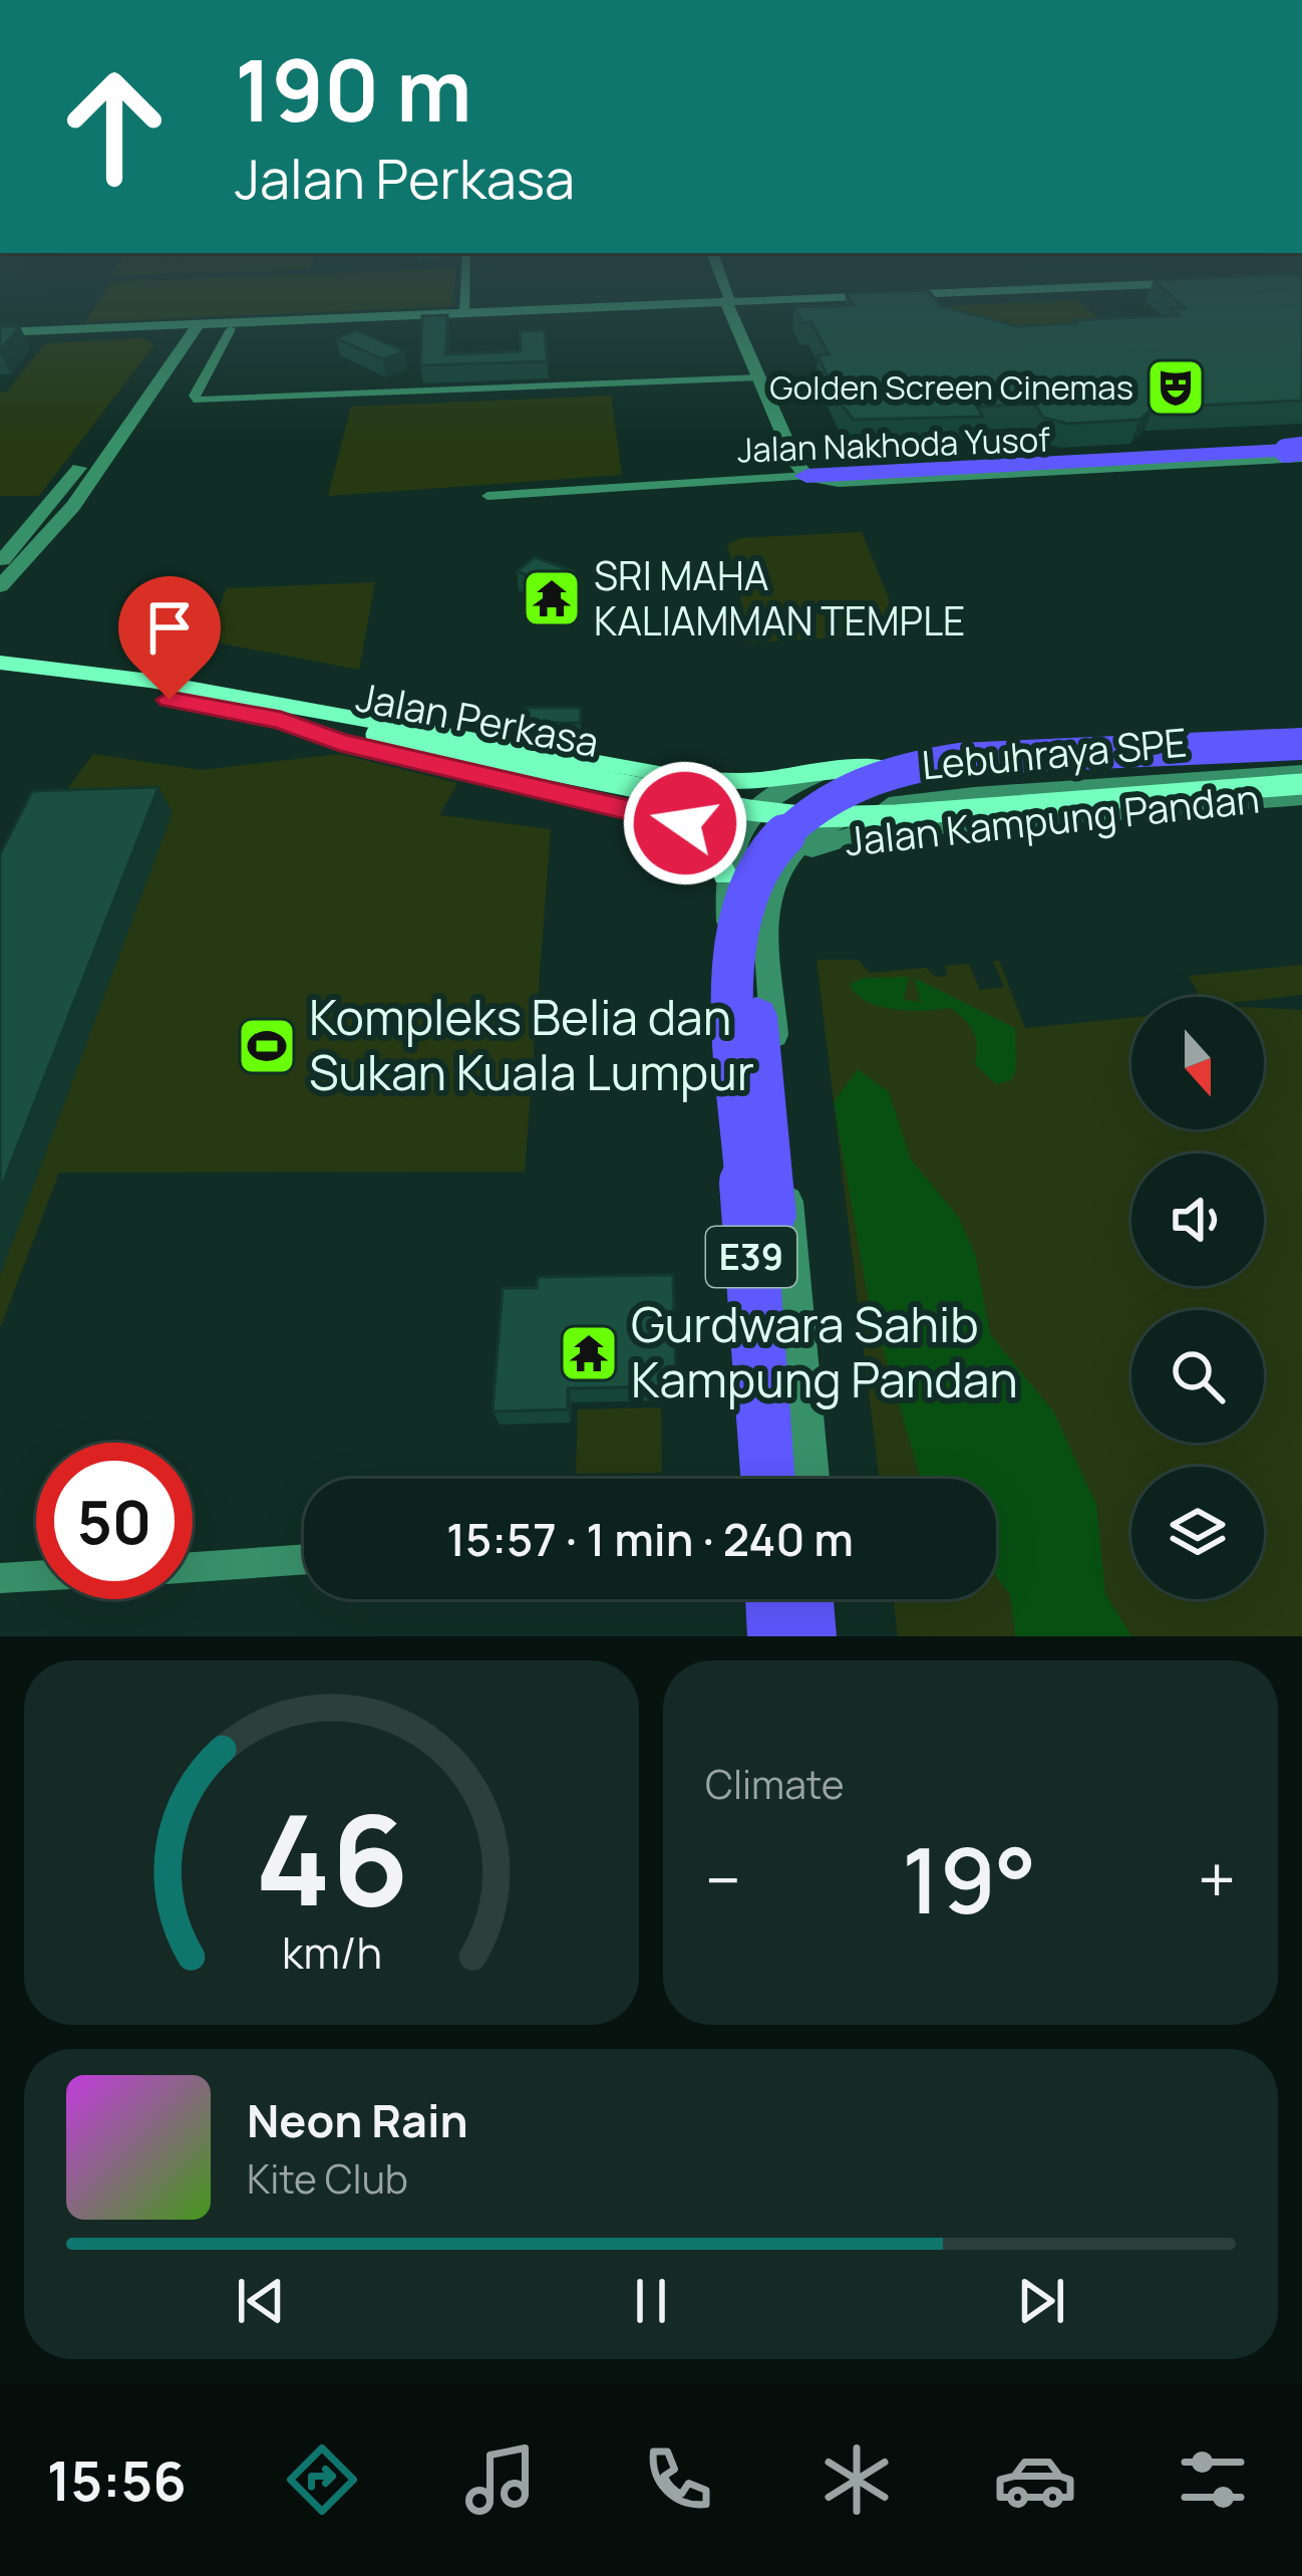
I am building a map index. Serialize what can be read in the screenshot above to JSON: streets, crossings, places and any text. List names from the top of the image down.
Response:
{
  "streets": {
    "highway": ["Lebuhraya SPE", "E39"],
    "main road": ["Jalan Perkasa", "Jalan Kampung Pandan"],
    "street": ["Jalan Nakhoda Yusof"]
  },
  "crossings": [
    ["Jalan Perkasa", "Jalan Kampung Pandan"],
    ["Lebuhraya SPE", "Jalan Kampung Pandan"]
  ],
  "places": {
    "theatre": ["Golden Screen Cinemas"],
    "temple": ["SRI MAHA KALIAMMAN TEMPLE", "Gurdwara Sahib Kampung Pandan"],
    "sports": ["Kompleks Belia dan Sukan Kuala Lumpur"]
  },
  "north": "bottom",
  "page": {
    "turn": ["190 m", "Jalan Perkasa"],
    "limit": "50",
    "trip": "15:57 · 1 min · 240 m",
    "tile": "Climate",
    "heat": ["−", "19°", "+"],
    "song": ["Neon Rain", "Kite Club"],
    "tabs": "15:56",
    "gauge": ["46", "km/h"]
  }
}
